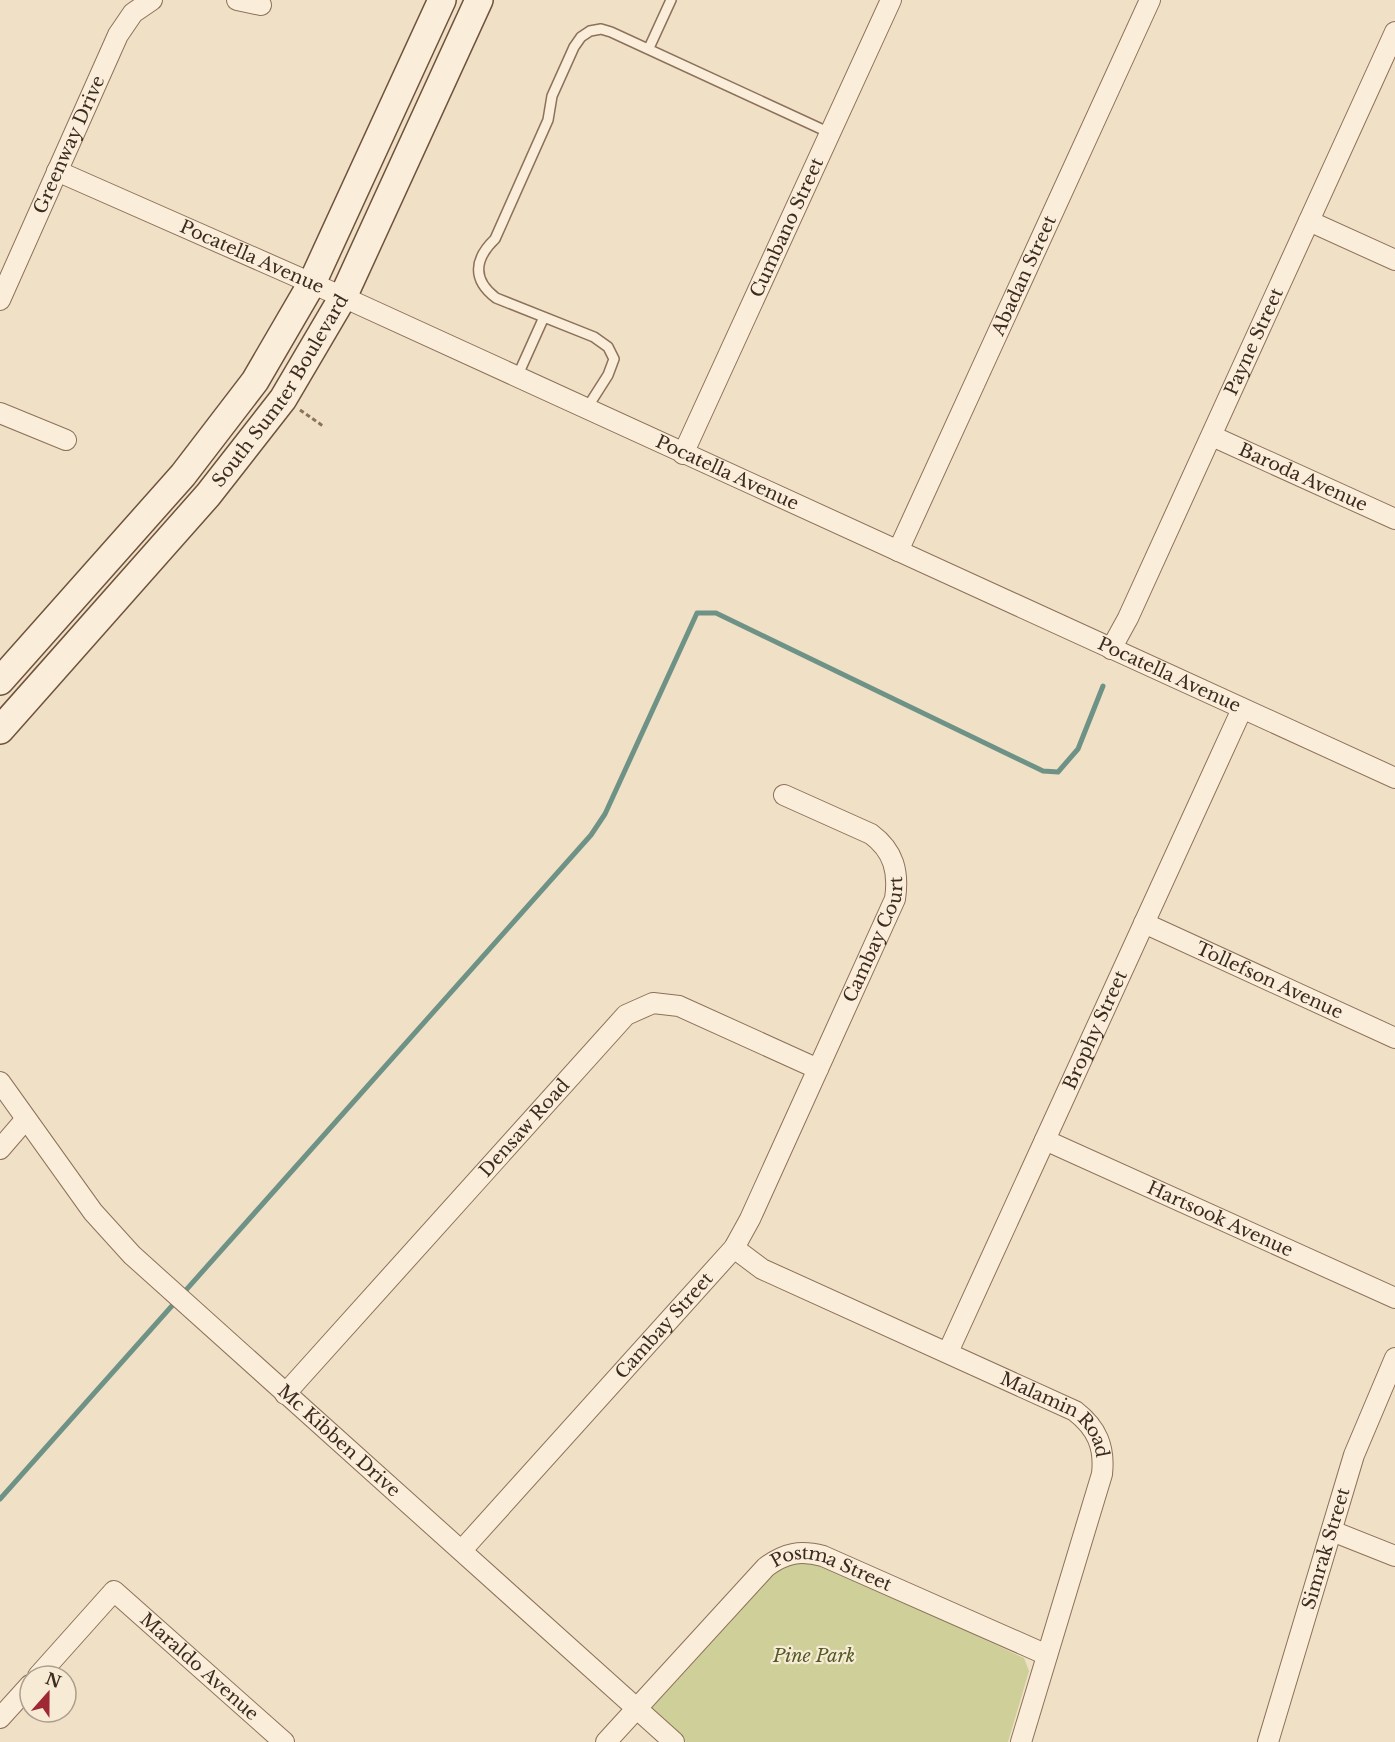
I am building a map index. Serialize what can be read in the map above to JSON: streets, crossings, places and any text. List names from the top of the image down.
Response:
{
  "streets": {
    "main road": ["South Sumter Boulevard"],
    "street": [
      "Greenway Drive",
      "Cumbano Street",
      "Pocatella Avenue",
      "Abadan Street",
      "Payne Street",
      "Baroda Avenue",
      "Cambay Court",
      "Tollefson Avenue",
      "Brophy Street",
      "Densaw Road",
      "Hartsook Avenue",
      "Cambay Street",
      "Malamin Road",
      "Mc Kibben Drive",
      "Simrak Street",
      "Postma Street",
      "Maraldo Avenue"
    ]
  },
  "crossings": [
    ["Greenway Drive", "Pocatella Avenue"],
    ["Cumbano Street", "Pocatella Avenue"],
    ["Pocatella Avenue", "Abadan Street"],
    ["Pocatella Avenue", "Payne Street"],
    ["Pocatella Avenue", "South Sumter Boulevard"],
    ["Pocatella Avenue", "Brophy Street"],
    ["Payne Street", "Baroda Avenue"],
    ["Cambay Court", "Densaw Road"],
    ["Cambay Court", "Cambay Street"],
    ["Tollefson Avenue", "Brophy Street"],
    ["Brophy Street", "Hartsook Avenue"],
    ["Brophy Street", "Malamin Road"],
    ["Densaw Road", "Cambay Street"],
    ["Densaw Road", "Mc Kibben Drive"],
    ["Cambay Street", "Malamin Road"],
    ["Cambay Street", "Mc Kibben Drive"],
    ["Malamin Road", "Postma Street"],
    ["Mc Kibben Drive", "Postma Street"]
  ],
  "parks": ["Pine Park"],
  "north": "top"
}
